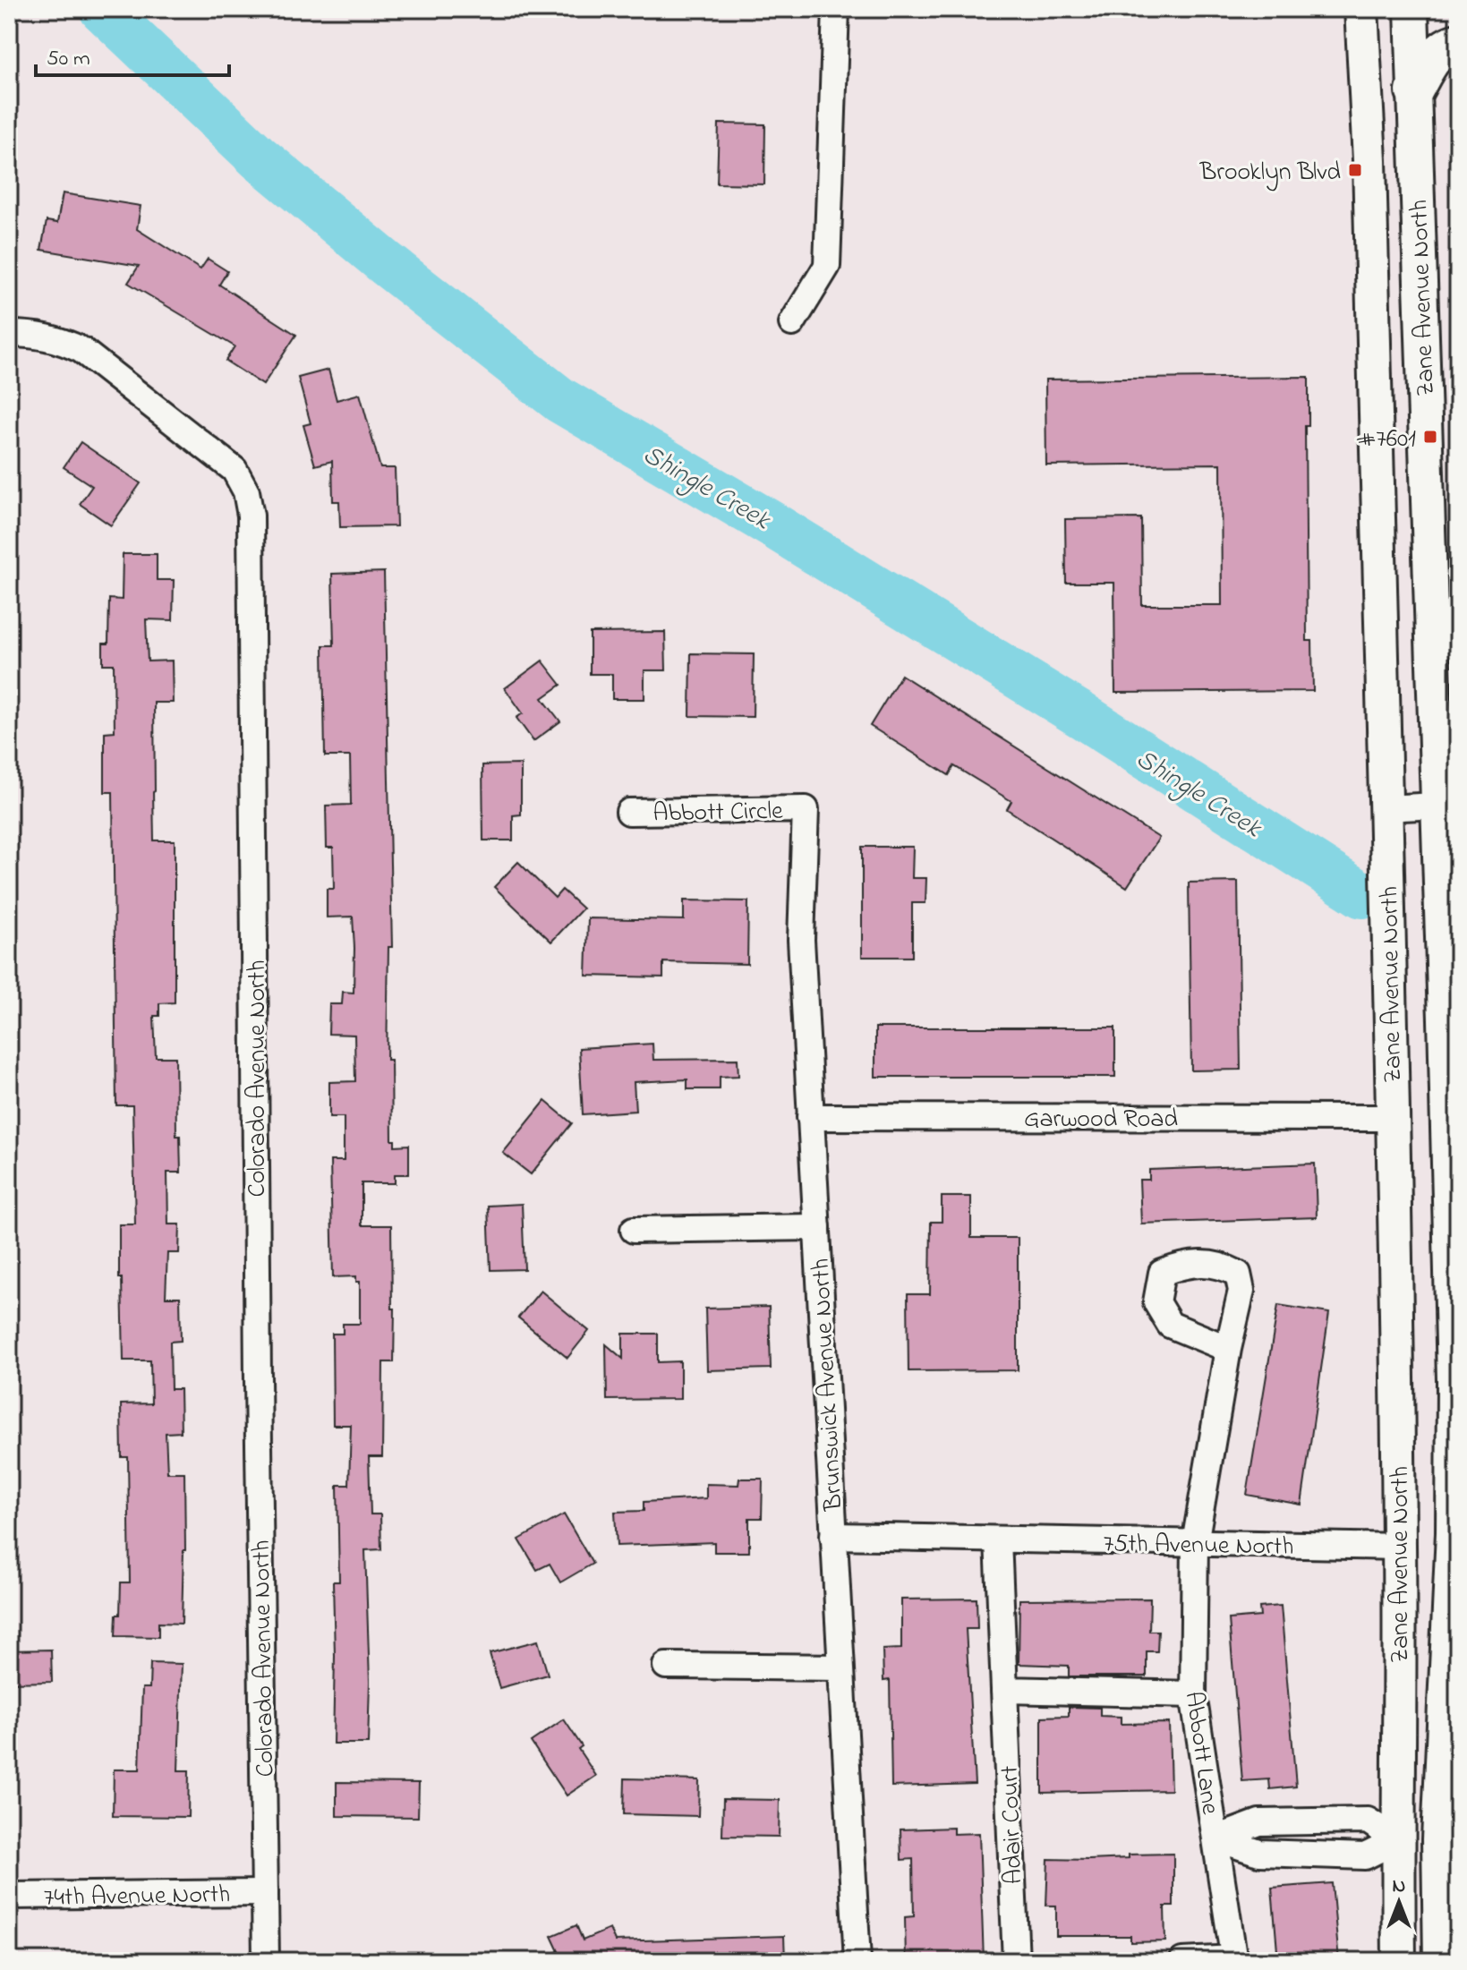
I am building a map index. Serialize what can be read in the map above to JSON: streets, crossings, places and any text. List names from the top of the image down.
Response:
{
  "streets": {
    "street": [
      "Zane Avenue North",
      "Abbott Circle",
      "Colorado Avenue North",
      "Garwood Road",
      "Brunswick Avenue North",
      "75th Avenue North",
      "Abbott Lane",
      "Adair Court",
      "74th Avenue North"
    ]
  },
  "crossings": [
    ["Zane Avenue North", "Garwood Road"],
    ["Zane Avenue North", "75th Avenue North"],
    ["Abbott Circle", "Brunswick Avenue North"],
    ["Colorado Avenue North", "74th Avenue North"],
    ["Garwood Road", "Brunswick Avenue North"],
    ["Brunswick Avenue North", "75th Avenue North"],
    ["75th Avenue North", "Abbott Lane"]
  ],
  "water": ["Shingle Creek"],
  "places": {
    "transit": ["Brooklyn Blvd", "#7601"]
  },
  "scale_bar": "50 m",
  "north": "top"
}
